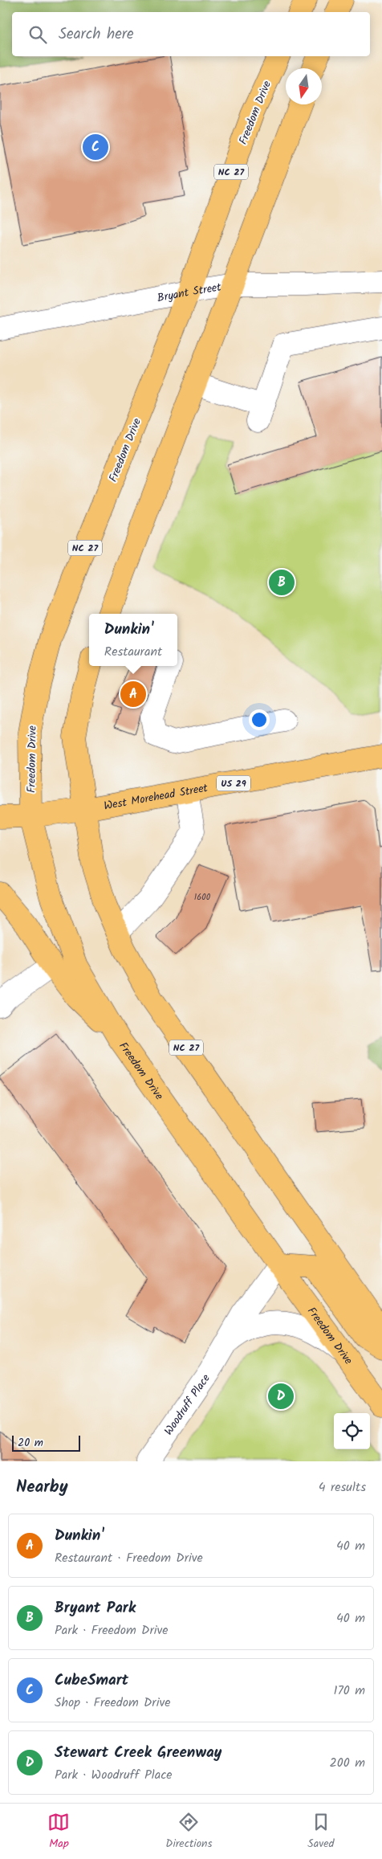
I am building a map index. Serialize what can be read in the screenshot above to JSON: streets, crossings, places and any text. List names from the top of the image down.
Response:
{
  "streets": {
    "main road": [
      "Freedom Drive",
      "NC 27",
      "US 29",
      "West Morehead Street"
    ],
    "street": ["Bryant Street", "Woodruff Place"]
  },
  "crossings": [
    ["Freedom Drive", "Bryant Street"],
    ["Freedom Drive", "West Morehead Street"],
    ["Freedom Drive", "Woodruff Place"],
    ["NC 27", "West Morehead Street"]
  ],
  "house_numbers": ["1600"],
  "scale_bar": "20 m",
  "north": "bottom",
  "page": {
    "search": "Search here",
    "pins": [
      "C",
      "B",
      "A",
      "D"
    ],
    "popup": ["Dunkin'", "Restaurant"],
    "scale": "20 m",
    "heading": ["Nearby", "4 results"],
    "list": [
      {
        "mark": "A",
        "name": "Dunkin'",
        "note": "Restaurant · Freedom Drive",
        "value": "40 m"
      },
      {
        "mark": "B",
        "name": "Bryant Park",
        "note": "Park · Freedom Drive",
        "value": "40 m"
      },
      {
        "mark": "C",
        "name": "CubeSmart",
        "note": "Shop · Freedom Drive",
        "value": "170 m"
      },
      {
        "mark": "D",
        "name": "Stewart Creek Greenway",
        "note": "Park · Woodruff Place",
        "value": "200 m"
      }
    ],
    "nav": ["Map", "Directions", "Saved"]
  }
}
